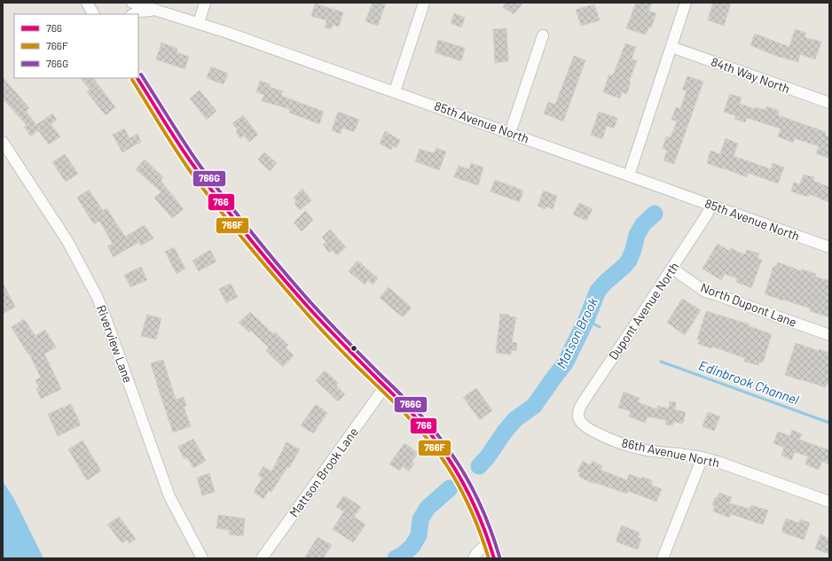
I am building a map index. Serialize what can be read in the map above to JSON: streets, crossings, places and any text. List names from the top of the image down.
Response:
{
  "streets": {
    "street": [
      "84th Way North",
      "85th Avenue North",
      "North Dupont Lane",
      "Dupont Avenue North",
      "Riverview Lane",
      "86th Avenue North",
      "Mattson Brook Lane"
    ]
  },
  "crossings": [
    ["85th Avenue North", "Dupont Avenue North"],
    ["North Dupont Lane", "Dupont Avenue North"],
    ["Dupont Avenue North", "86th Avenue North"]
  ],
  "water": ["Matson Brook", "Edinbrook Channel"],
  "lines": ["transit line 766G", "transit line 766", "transit line 766F"],
  "legend": ["766", "766F", "766G"]
}
